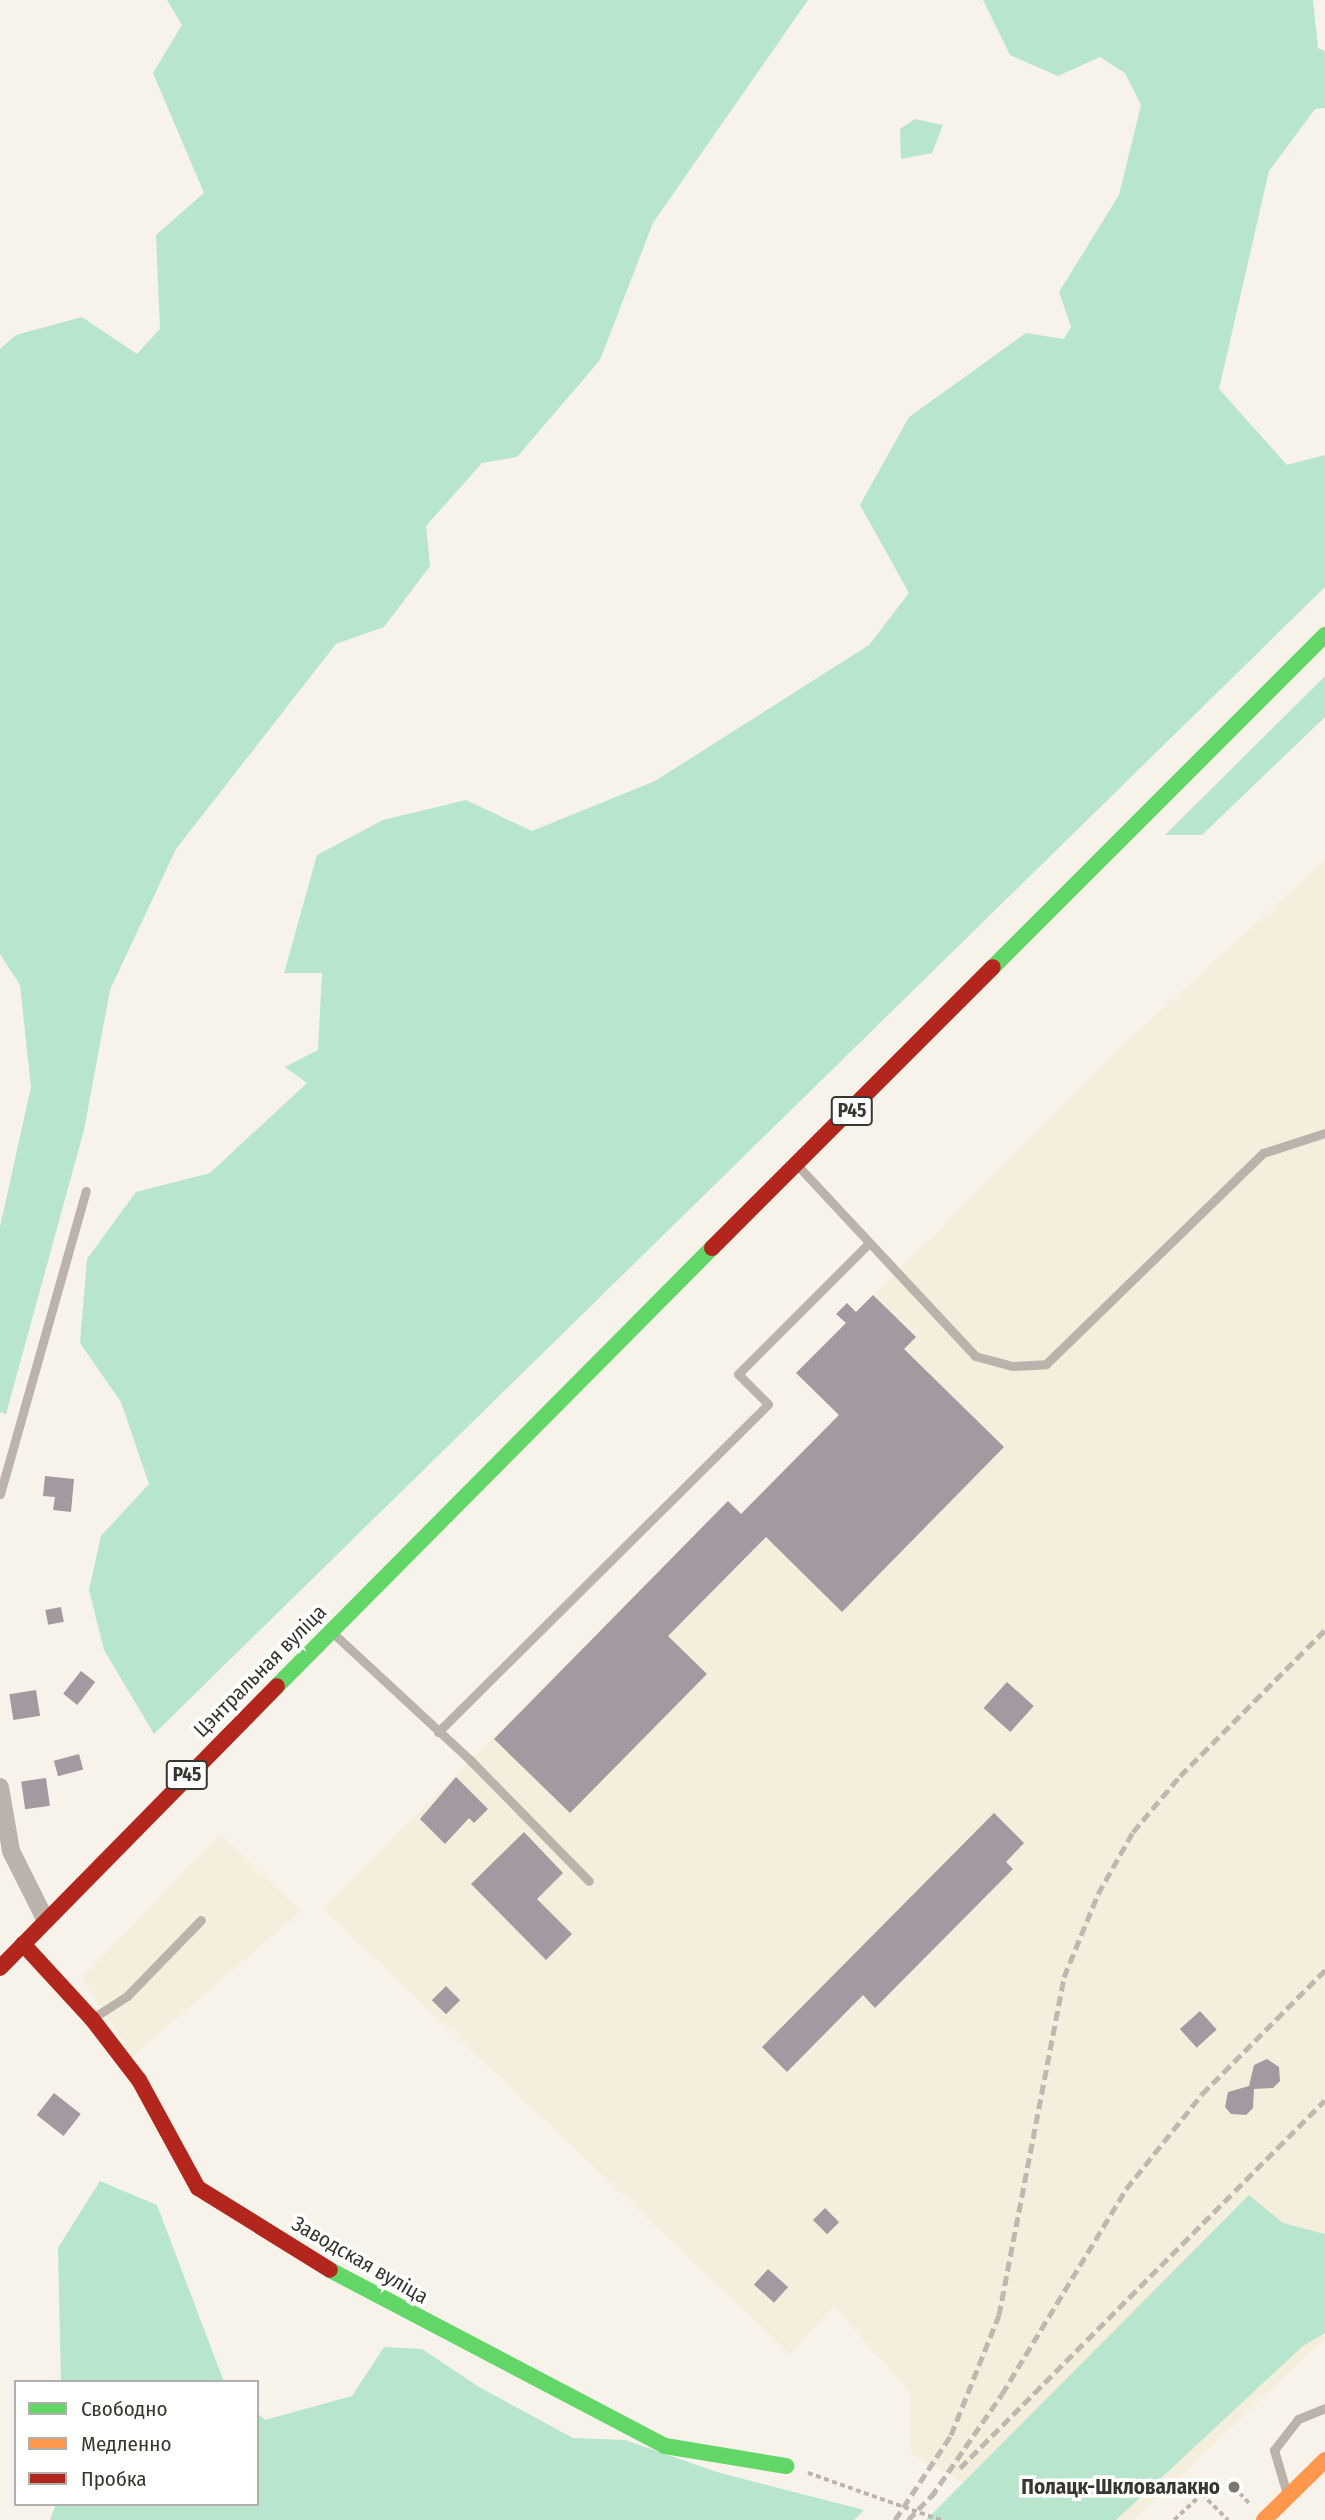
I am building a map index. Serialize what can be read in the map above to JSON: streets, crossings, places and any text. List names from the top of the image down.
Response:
{
  "streets": {
    "main road": ["Р45", "Цэнтральная вуліца", "Заводская вуліца"]
  },
  "crossings": [
    ["Р45", "Цэнтральная вуліца"],
    ["Цэнтральная вуліца", "Заводская вуліца"]
  ],
  "places": ["Полацк-Шкловалакно"],
  "legend": ["Свободно", "Медленно", "Пробка"]
}
